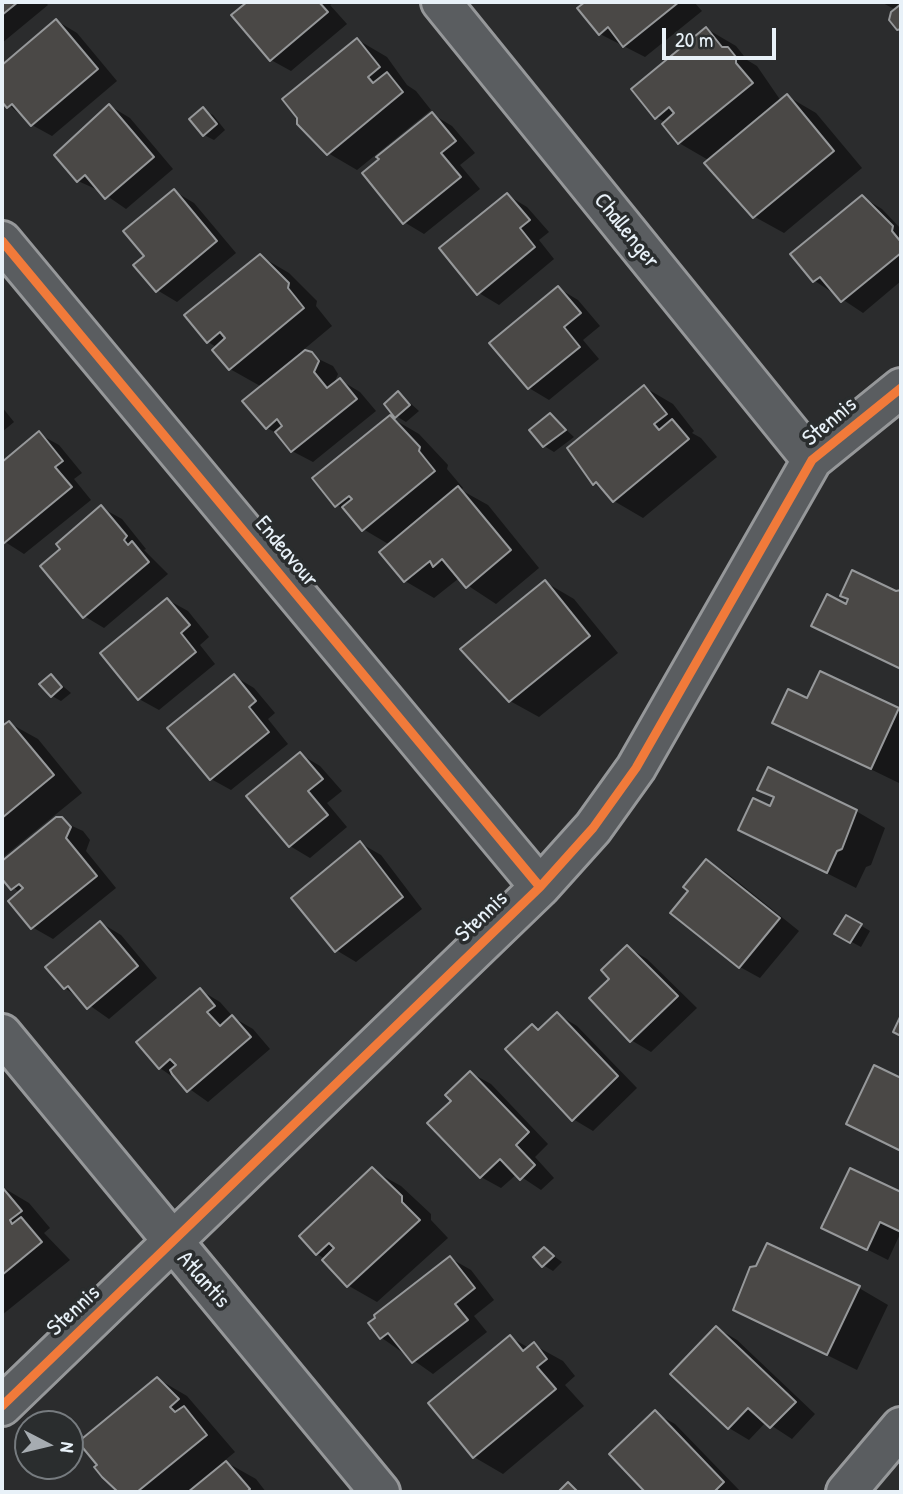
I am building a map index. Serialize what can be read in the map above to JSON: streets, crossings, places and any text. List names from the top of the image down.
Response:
{
  "streets": {
    "street": [
      "Challenger",
      "Stennis",
      "Endeavour",
      "Atlantis"
    ]
  },
  "crossings": [
    ["Challenger", "Stennis"],
    ["Stennis", "Endeavour"],
    ["Stennis", "Atlantis"]
  ],
  "scale_bar": "20 m",
  "north": "right"
}
